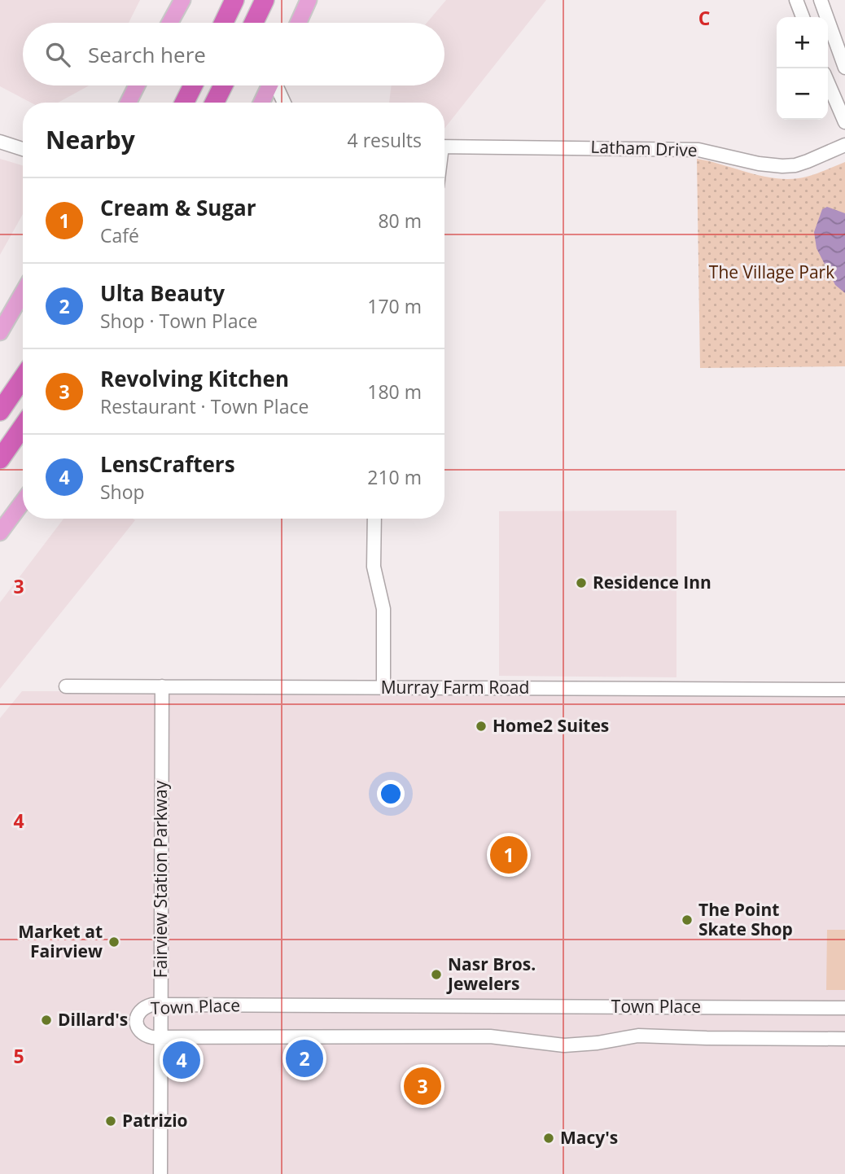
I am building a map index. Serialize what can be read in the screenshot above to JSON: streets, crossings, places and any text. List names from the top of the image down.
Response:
{
  "streets": {
    "street": [
      "Latham Drive",
      "Murray Farm Road",
      "Fairview Station Parkway",
      "Town Place"
    ]
  },
  "crossings": [
    ["Murray Farm Road", "Fairview Station Parkway"],
    ["Fairview Station Parkway", "Town Place"]
  ],
  "parks": ["The Village Park"],
  "places": [
    "Residence Inn",
    "Home2 Suites",
    "The Point Skate Shop",
    "Market at Fairview",
    "Nasr Bros. Jewelers",
    "Dillard's",
    "Patrizio",
    "Macy's"
  ],
  "page": {
    "map_buttons": ["+", "−"],
    "search": "Search here",
    "heading": ["Nearby", "4 results"],
    "list": [
      {
        "mark": "1",
        "name": "Cream & Sugar",
        "note": "Café",
        "value": "80 m"
      },
      {
        "mark": "2",
        "name": "Ulta Beauty",
        "note": "Shop · Town Place",
        "value": "170 m"
      },
      {
        "mark": "3",
        "name": "Revolving Kitchen",
        "note": "Restaurant · Town Place",
        "value": "180 m"
      },
      {
        "mark": "4",
        "name": "LensCrafters",
        "note": "Shop",
        "value": "210 m"
      }
    ],
    "pins": [
      "1",
      "2",
      "4",
      "3"
    ]
  },
  "grid": {
    "columns": ["C"],
    "rows": ["3", "4", "5"]
  }
}
